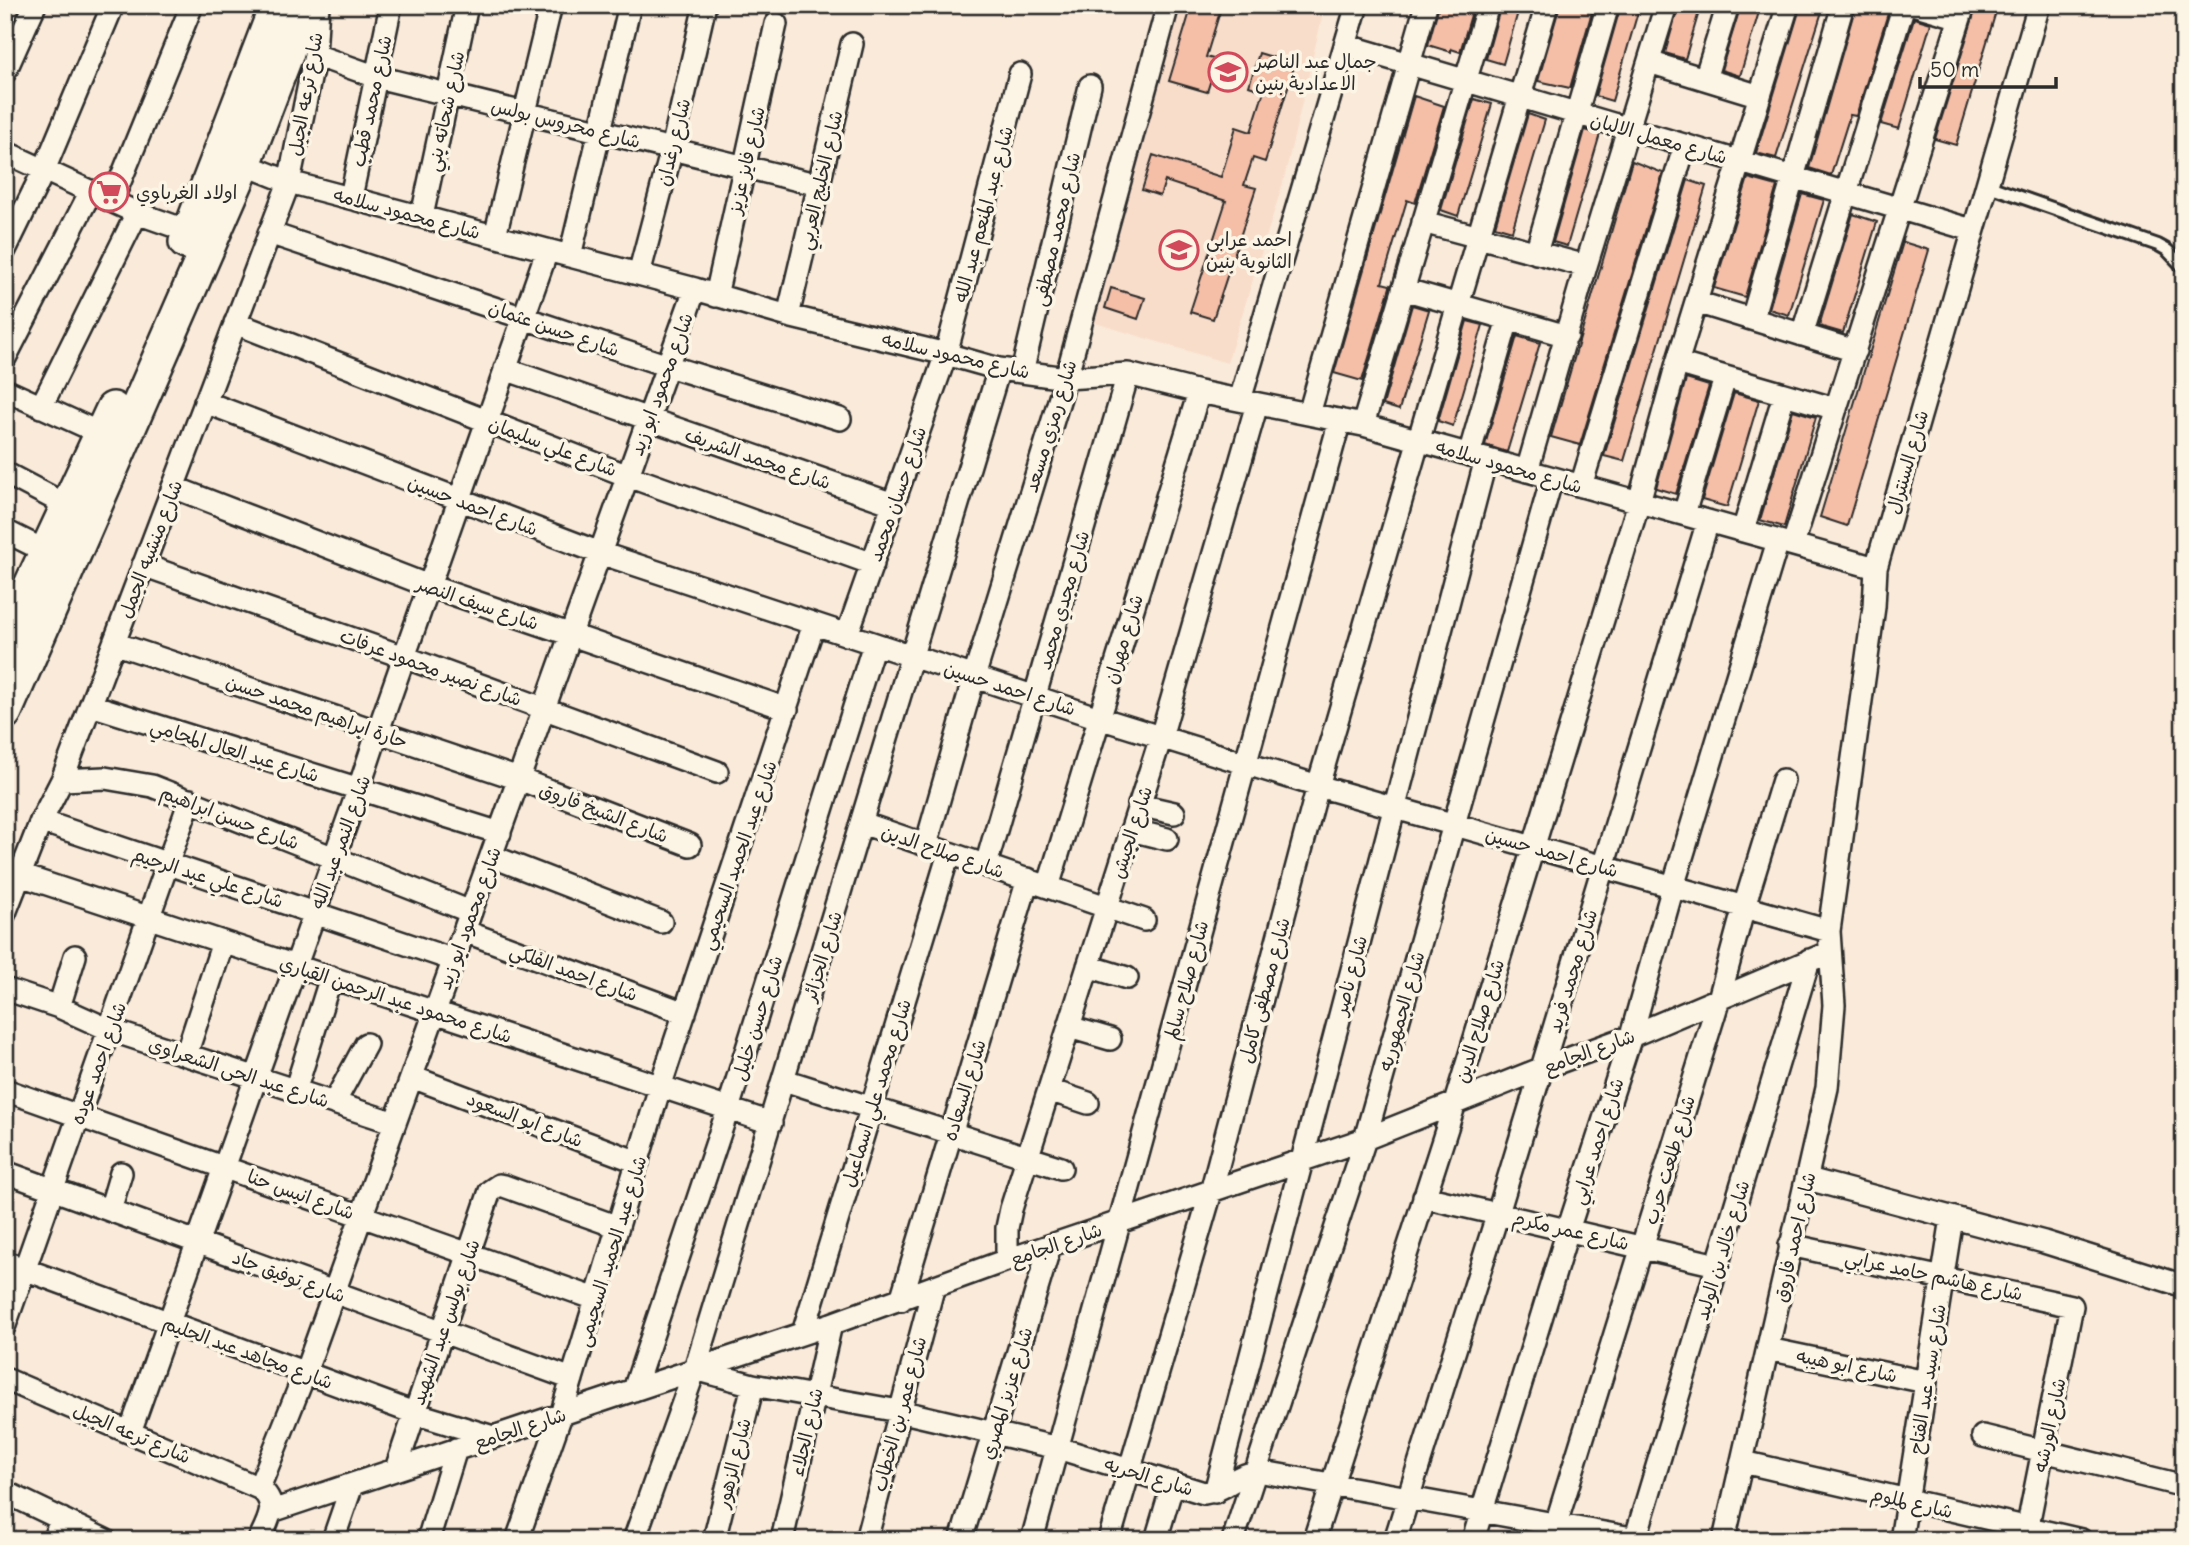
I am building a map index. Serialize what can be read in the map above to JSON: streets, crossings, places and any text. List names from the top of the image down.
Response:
{
  "streets": {
    "street": [
      "شارع ترعه الجبل",
      "شارع محمد قطب",
      "شارع شحاته يني",
      "شارع محروس بولس",
      "شارع معمل الالبان",
      "شارع رغدان",
      "شارع فايز عزيز",
      "شارع الخليج العربي",
      "شارع محمود سلامه",
      "شارع عبد المنعم عبد الله",
      "شارع محمد مصطفى",
      "شارع حسن عثمان",
      "شارع محمود ابو زيد",
      "شارع رمزي مسعد",
      "شارع علي سليمان",
      "شارع محمد الشريف",
      "شارع السنترال",
      "شارع حسان محمد",
      "شارع احمد حسين",
      "شارع منشيه الجمل",
      "شارع مجدي محمد",
      "شارع سيف النصر",
      "شارع مهران",
      "شارع نصير محمود عرفات",
      "حارة ابراهيم محمد حسن",
      "شارع عبد العال المحامي",
      "شارع الشيخ فاروق",
      "شارع حسن ابراهيم",
      "شارع الجيش",
      "شارع النمر عبد الله",
      "شارع صلاح الدين",
      "شارع عبد الحميد السحيمي",
      "شارع علي عبد الرحيم",
      "شارع الجزائر",
      "شارع محمد فريد",
      "شارع احمد الفلكي",
      "شارع ناصر",
      "شارع صلاح سالم",
      "شارع مصطفى كامل",
      "شارع محمود عبد الرحمن القباري",
      "شارع الجمهوريه",
      "شارع حسن خليل",
      "شارع الجامع",
      "شارع احمد عوده",
      "شارع عبد الحى الشعراوى",
      "شارع السعاده",
      "شارع محمد علي اسماعيل",
      "شارع ابو السعود",
      "شارع احمد عرابي",
      "شارع طلعت حرب",
      "شارع انيس حنا",
      "شارع عمر مكرم",
      "شارع احمد فاروق",
      "شارع خالد بن الوليد",
      "شارع عبد الحميد السحيمى",
      "شارع هاشم حامد عرابي",
      "شارع توفيق جاد",
      "شارع بولس عبد الشهيد",
      "شارع مجاهد عبد الحليم",
      "شارع ابو هيبه",
      "شارع سيد عبد الفتاح",
      "شارع عزيز المصري",
      "شارع عمر بن الخطاب",
      "شارع الورشه",
      "شارع الجلاء",
      "شارع الزهور",
      "شارع الحريه",
      "شارع لملوم"
    ]
  },
  "crossings": [
    ["شارع ترعه الجبل", "شارع محروس بولس"],
    ["شارع ترعه الجبل", "شارع محمود سلامه"],
    ["شارع ترعه الجبل", "شارع محمود ابو زيد"],
    ["شارع ترعه الجبل", "شارع منشيه الجمل"],
    ["شارع ترعه الجبل", "شارع النمر عبد الله"],
    ["شارع محمد قطب", "شارع محروس بولس"],
    ["شارع محمد قطب", "شارع محمود سلامه"],
    ["شارع شحاته يني", "شارع محروس بولس"],
    ["شارع شحاته يني", "شارع محمود سلامه"],
    ["شارع محروس بولس", "شارع رغدان"],
    ["شارع محروس بولس", "شارع فايز عزيز"],
    ["شارع محروس بولس", "شارع الخليج العربي"],
    ["شارع معمل الالبان", "شارع السنترال"],
    ["شارع معمل الالبان", "شارع الجيش"],
    ["شارع معمل الالبان", "شارع صلاح الدين"],
    ["شارع معمل الالبان", "شارع مصطفى كامل"],
    ["شارع معمل الالبان", "شارع احمد عرابي"],
    ["شارع رغدان", "شارع محمود سلامه"],
    ["شارع فايز عزيز", "شارع محمود سلامه"],
    ["شارع الخليج العربي", "شارع محمود سلامه"],
    ["شارع محمود سلامه", "شارع عبد المنعم عبد الله"],
    ["شارع محمود سلامه", "شارع محمد مصطفى"],
    ["شارع محمود سلامه", "شارع محمود ابو زيد"],
    ["شارع محمود سلامه", "شارع رمزي مسعد"],
    ["شارع محمود سلامه", "شارع السنترال"],
    ["شارع محمود سلامه", "شارع حسان محمد"],
    ["شارع محمود سلامه", "شارع منشيه الجمل"],
    ["شارع محمود سلامه", "شارع مجدي محمد"],
    ["شارع محمود سلامه", "شارع مهران"],
    ["شارع محمود سلامه", "شارع الجيش"],
    ["شارع محمود سلامه", "شارع النمر عبد الله"],
    ["شارع محمود سلامه", "شارع صلاح الدين"],
    ["شارع محمود سلامه", "شارع الجزائر"],
    ["شارع محمود سلامه", "شارع محمد فريد"],
    ["شارع محمود سلامه", "شارع ناصر"],
    ["شارع محمود سلامه", "شارع صلاح سالم"],
    ["شارع محمود سلامه", "شارع مصطفى كامل"],
    ["شارع محمود سلامه", "شارع الجمهوريه"],
    ["شارع محمود سلامه", "شارع احمد عرابي"],
    ["شارع عبد المنعم عبد الله", "شارع حسان محمد"],
    ["شارع حسن عثمان", "شارع محمود ابو زيد"],
    ["شارع حسن عثمان", "شارع منشيه الجمل"],
    ["شارع حسن عثمان", "شارع النمر عبد الله"],
    ["شارع محمود ابو زيد", "شارع علي سليمان"],
    ["شارع محمود ابو زيد", "شارع محمد الشريف"],
    ["شارع محمود ابو زيد", "شارع احمد حسين"],
    ["شارع محمود ابو زيد", "شارع سيف النصر"],
    ["شارع محمود ابو زيد", "شارع نصير محمود عرفات"],
    ["شارع محمود ابو زيد", "حارة ابراهيم محمد حسن"],
    ["شارع محمود ابو زيد", "شارع عبد العال المحامي"],
    ["شارع محمود ابو زيد", "شارع الشيخ فاروق"],
    ["شارع محمود ابو زيد", "شارع حسن ابراهيم"],
    ["شارع محمود ابو زيد", "شارع علي عبد الرحيم"],
    ["شارع محمود ابو زيد", "شارع احمد الفلكي"],
    ["شارع محمود ابو زيد", "شارع محمود عبد الرحمن القباري"],
    ["شارع محمود ابو زيد", "شارع عبد الحى الشعراوى"],
    ["شارع محمود ابو زيد", "شارع ابو السعود"],
    ["شارع محمود ابو زيد", "شارع انيس حنا"],
    ["شارع محمود ابو زيد", "شارع توفيق جاد"],
    ["شارع محمود ابو زيد", "شارع مجاهد عبد الحليم"],
    ["شارع رمزي مسعد", "شارع احمد حسين"],
    ["شارع رمزي مسعد", "شارع صلاح الدين"],
    ["شارع علي سليمان", "شارع حسان محمد"],
    ["شارع علي سليمان", "شارع منشيه الجمل"],
    ["شارع علي سليمان", "شارع النمر عبد الله"],
    ["شارع محمد الشريف", "شارع حسان محمد"],
    ["شارع محمد الشريف", "شارع النمر عبد الله"],
    ["شارع السنترال", "شارع احمد حسين"],
    ["شارع السنترال", "شارع الجامع"],
    ["شارع السنترال", "شارع احمد فاروق"],
    ["شارع حسان محمد", "شارع احمد حسين"],
    ["شارع احمد حسين", "شارع منشيه الجمل"],
    ["شارع احمد حسين", "شارع مجدي محمد"],
    ["شارع احمد حسين", "شارع مهران"],
    ["شارع احمد حسين", "شارع الجيش"],
    ["شارع احمد حسين", "شارع النمر عبد الله"],
    ["شارع احمد حسين", "شارع صلاح الدين"],
    ["شارع احمد حسين", "شارع عبد الحميد السحيمي"],
    ["شارع احمد حسين", "شارع الجزائر"],
    ["شارع احمد حسين", "شارع محمد فريد"],
    ["شارع احمد حسين", "شارع ناصر"],
    ["شارع احمد حسين", "شارع صلاح سالم"],
    ["شارع احمد حسين", "شارع مصطفى كامل"],
    ["شارع احمد حسين", "شارع الجمهوريه"],
    ["شارع احمد حسين", "شارع حسن خليل"],
    ["شارع احمد حسين", "شارع الجامع"],
    ["شارع احمد حسين", "شارع احمد عرابي"],
    ["شارع احمد حسين", "شارع طلعت حرب"],
    ["شارع احمد حسين", "شارع احمد فاروق"],
    ["شارع منشيه الجمل", "شارع سيف النصر"],
    ["شارع منشيه الجمل", "شارع نصير محمود عرفات"],
    ["شارع منشيه الجمل", "حارة ابراهيم محمد حسن"],
    ["شارع منشيه الجمل", "شارع عبد العال المحامي"],
    ["شارع منشيه الجمل", "شارع حسن ابراهيم"],
    ["شارع منشيه الجمل", "شارع علي عبد الرحيم"],
    ["شارع منشيه الجمل", "شارع محمود عبد الرحمن القباري"],
    ["شارع مجدي محمد", "شارع صلاح الدين"],
    ["شارع سيف النصر", "شارع النمر عبد الله"],
    ["شارع سيف النصر", "شارع عبد الحميد السحيمي"],
    ["شارع مهران", "شارع صلاح الدين"],
    ["شارع نصير محمود عرفات", "شارع النمر عبد الله"],
    ["حارة ابراهيم محمد حسن", "شارع الشيخ فاروق"],
    ["حارة ابراهيم محمد حسن", "شارع النمر عبد الله"],
    ["شارع عبد العال المحامي", "شارع النمر عبد الله"],
    ["شارع حسن ابراهيم", "شارع النمر عبد الله"],
    ["شارع حسن ابراهيم", "شارع احمد الفلكي"],
    ["شارع حسن ابراهيم", "شارع احمد عوده"],
    ["شارع الجيش", "شارع صلاح الدين"],
    ["شارع الجيش", "شارع الجامع"],
    ["شارع النمر عبد الله", "شارع علي عبد الرحيم"],
    ["شارع النمر عبد الله", "شارع محمود عبد الرحمن القباري"],
    ["شارع النمر عبد الله", "شارع عبد الحى الشعراوى"],
    ["شارع النمر عبد الله", "شارع انيس حنا"],
    ["شارع النمر عبد الله", "شارع توفيق جاد"],
    ["شارع النمر عبد الله", "شارع مجاهد عبد الحليم"],
    ["شارع صلاح الدين", "شارع الجزائر"],
    ["شارع صلاح الدين", "شارع الجامع"],
    ["شارع صلاح الدين", "شارع السعاده"],
    ["شارع صلاح الدين", "شارع محمد علي اسماعيل"],
    ["شارع صلاح الدين", "شارع عمر مكرم"],
    ["شارع عبد الحميد السحيمي", "شارع احمد الفلكي"],
    ["شارع عبد الحميد السحيمي", "شارع محمود عبد الرحمن القباري"],
    ["شارع عبد الحميد السحيمي", "شارع عبد الحميد السحيمى"],
    ["شارع علي عبد الرحيم", "شارع احمد عوده"],
    ["شارع الجزائر", "شارع محمود عبد الرحمن القباري"],
    ["شارع الجزائر", "شارع الجامع"],
    ["شارع الجزائر", "شارع الحريه"],
    ["شارع محمد فريد", "شارع الجامع"],
    ["شارع محمد فريد", "شارع عمر مكرم"],
    ["شارع ناصر", "شارع الجامع"],
    ["شارع ناصر", "شارع الحريه"],
    ["شارع صلاح سالم", "شارع الجامع"],
    ["شارع صلاح سالم", "شارع الحريه"],
    ["شارع مصطفى كامل", "شارع الجامع"],
    ["شارع مصطفى كامل", "شارع الحريه"],
    ["شارع محمود عبد الرحمن القباري", "شارع حسن خليل"],
    ["شارع محمود عبد الرحمن القباري", "شارع احمد عوده"],
    ["شارع محمود عبد الرحمن القباري", "شارع عبد الحميد السحيمى"],
    ["شارع الجمهوريه", "شارع الجامع"],
    ["شارع الجمهوريه", "شارع الحريه"],
    ["شارع حسن خليل", "شارع الجامع"],
    ["شارع الجامع", "شارع السعاده"],
    ["شارع الجامع", "شارع محمد علي اسماعيل"],
    ["شارع الجامع", "شارع احمد عرابي"],
    ["شارع الجامع", "شارع طلعت حرب"],
    ["شارع الجامع", "شارع احمد فاروق"],
    ["شارع الجامع", "شارع خالد بن الوليد"],
    ["شارع الجامع", "شارع عبد الحميد السحيمى"],
    ["شارع الجامع", "شارع بولس عبد الشهيد"],
    ["شارع الجامع", "شارع مجاهد عبد الحليم"],
    ["شارع الجامع", "شارع عزيز المصري"],
    ["شارع الجامع", "شارع عمر بن الخطاب"],
    ["شارع الجامع", "شارع الجلاء"],
    ["شارع الجامع", "شارع الحريه"],
    ["شارع احمد عوده", "شارع عبد الحى الشعراوى"],
    ["شارع احمد عوده", "شارع انيس حنا"],
    ["شارع احمد عوده", "شارع توفيق جاد"],
    ["شارع احمد عوده", "شارع مجاهد عبد الحليم"],
    ["شارع ابو السعود", "شارع عبد الحميد السحيمى"],
    ["شارع احمد عرابي", "شارع عمر مكرم"],
    ["شارع طلعت حرب", "شارع عمر مكرم"],
    ["شارع انيس حنا", "شارع عبد الحميد السحيمى"],
    ["شارع انيس حنا", "شارع بولس عبد الشهيد"],
    ["شارع عمر مكرم", "شارع خالد بن الوليد"],
    ["شارع احمد فاروق", "شارع هاشم حامد عرابي"],
    ["شارع احمد فاروق", "شارع ابو هيبه"],
    ["شارع احمد فاروق", "شارع لملوم"],
    ["شارع عبد الحميد السحيمى", "شارع توفيق جاد"],
    ["شارع عبد الحميد السحيمى", "شارع بولس عبد الشهيد"],
    ["شارع هاشم حامد عرابي", "شارع سيد عبد الفتاح"],
    ["شارع هاشم حامد عرابي", "شارع الورشه"],
    ["شارع توفيق جاد", "شارع بولس عبد الشهيد"],
    ["شارع بولس عبد الشهيد", "شارع مجاهد عبد الحليم"],
    ["شارع ابو هيبه", "شارع سيد عبد الفتاح"],
    ["شارع سيد عبد الفتاح", "شارع لملوم"],
    ["شارع عزيز المصري", "شارع الحريه"],
    ["شارع عمر بن الخطاب", "شارع الحريه"],
    ["شارع الورشه", "شارع لملوم"],
    ["شارع الجلاء", "شارع الحريه"],
    ["شارع الزهور", "شارع الحريه"]
  ],
  "places": {
    "school or university": ["جمال عبد الناصر الاعدادية بنين", "احمد عرابى الثانوية بنين"],
    "supermarket": ["اولاد الغرباوي"]
  },
  "scale_bar": "50 m"
}
